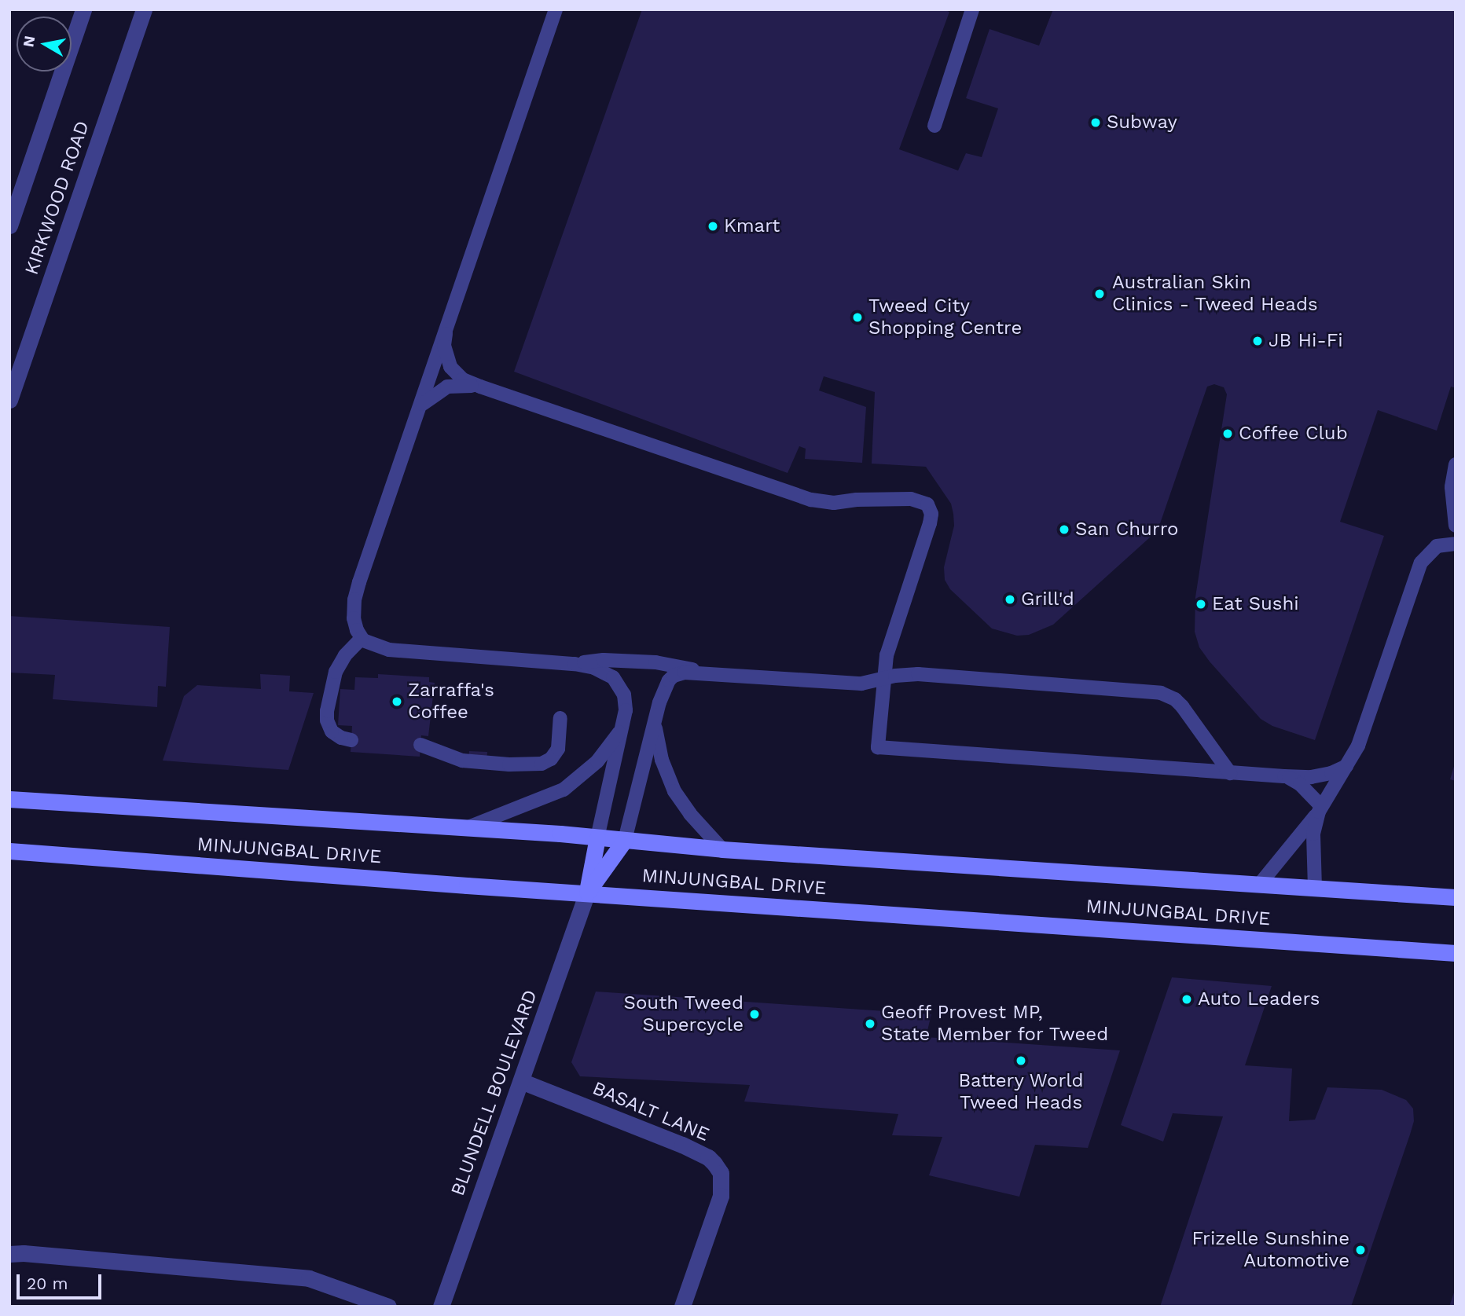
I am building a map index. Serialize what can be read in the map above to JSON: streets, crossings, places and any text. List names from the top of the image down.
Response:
{
  "streets": {
    "main road": ["MINJUNGBAL DRIVE"],
    "street": ["KIRKWOOD ROAD", "BLUNDELL BOULEVARD", "BASALT LANE"]
  },
  "crossings": [
    ["MINJUNGBAL DRIVE", "BLUNDELL BOULEVARD"],
    ["BLUNDELL BOULEVARD", "BASALT LANE"]
  ],
  "places": [
    "Subway",
    "Kmart",
    "Australian Skin Clinics - Tweed Heads",
    "Tweed City Shopping Centre",
    "JB Hi-Fi",
    "Coffee Club",
    "San Churro",
    "Grill'd",
    "Eat Sushi",
    "Zarraffa's Coffee",
    "Auto Leaders",
    "South Tweed Supercycle",
    "Geoff Provest MP, State Member for Tweed",
    "Battery World Tweed Heads",
    "Frizelle Sunshine Automotive"
  ],
  "scale_bar": "20 m",
  "north": "left"
}
